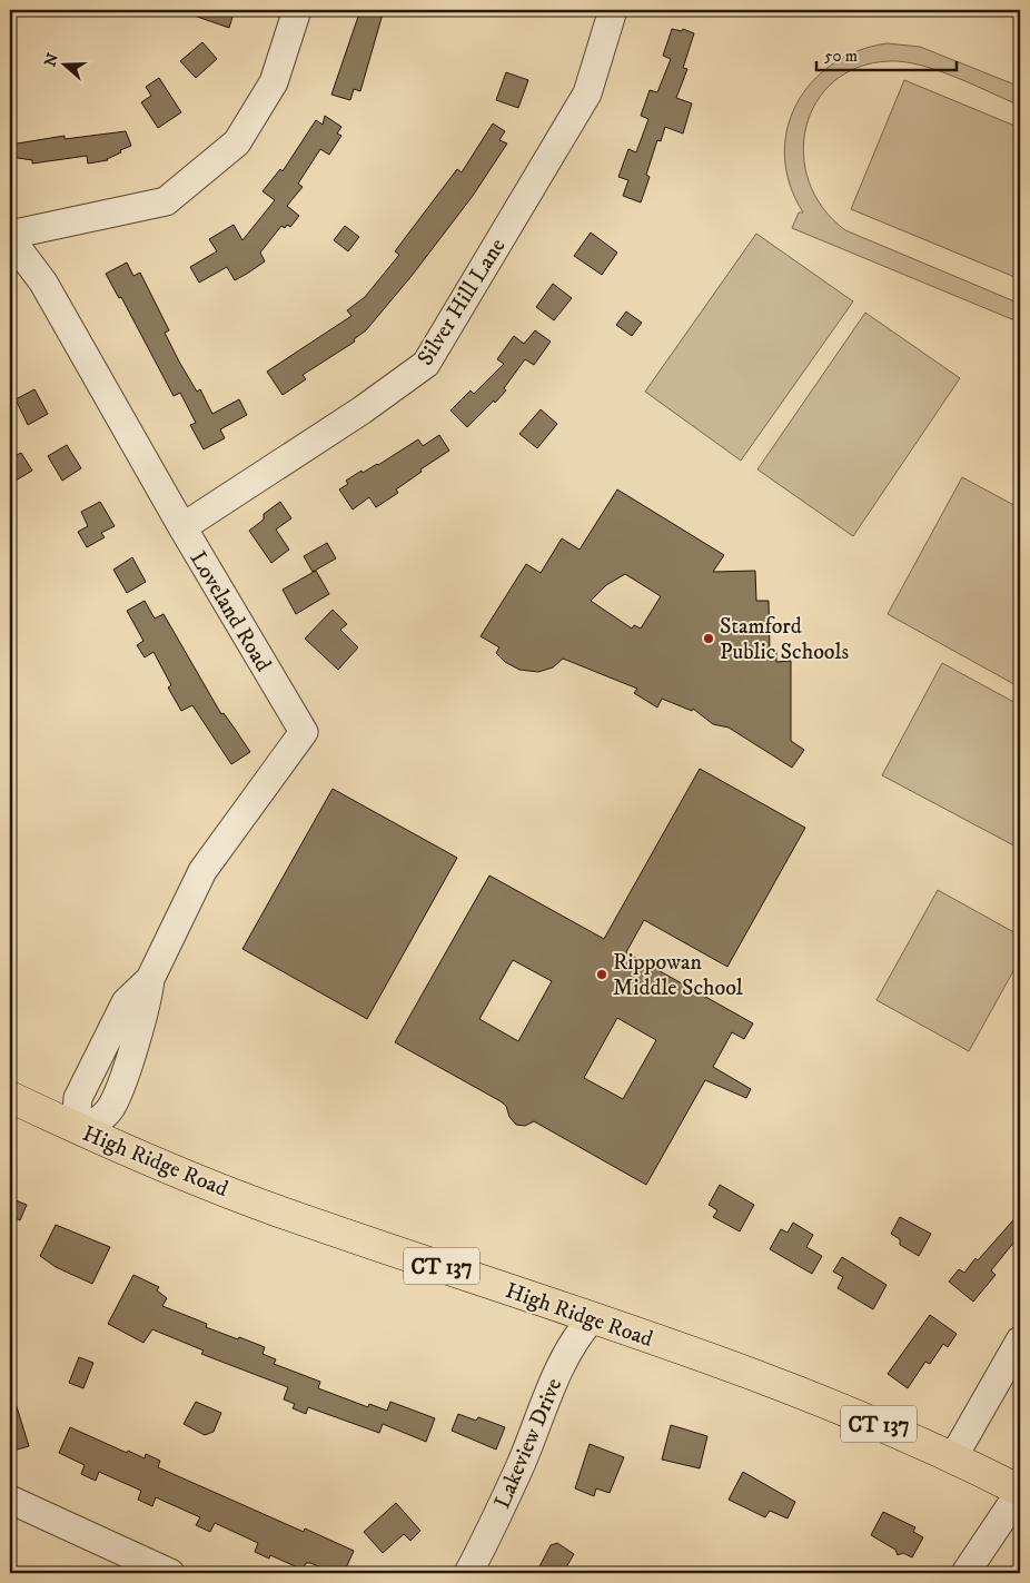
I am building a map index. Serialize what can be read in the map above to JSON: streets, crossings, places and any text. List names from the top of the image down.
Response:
{
  "streets": {
    "main road": ["High Ridge Road", "CT 137"],
    "street": ["Silver Hill Lane", "Loveland Road", "Lakeview Drive"]
  },
  "crossings": [
    ["Silver Hill Lane", "Loveland Road"],
    ["Loveland Road", "High Ridge Road"],
    ["High Ridge Road", "Lakeview Drive"]
  ],
  "places": ["Stamford Public Schools", "Rippowan Middle School"],
  "scale_bar": "50 m",
  "north": "left"
}
